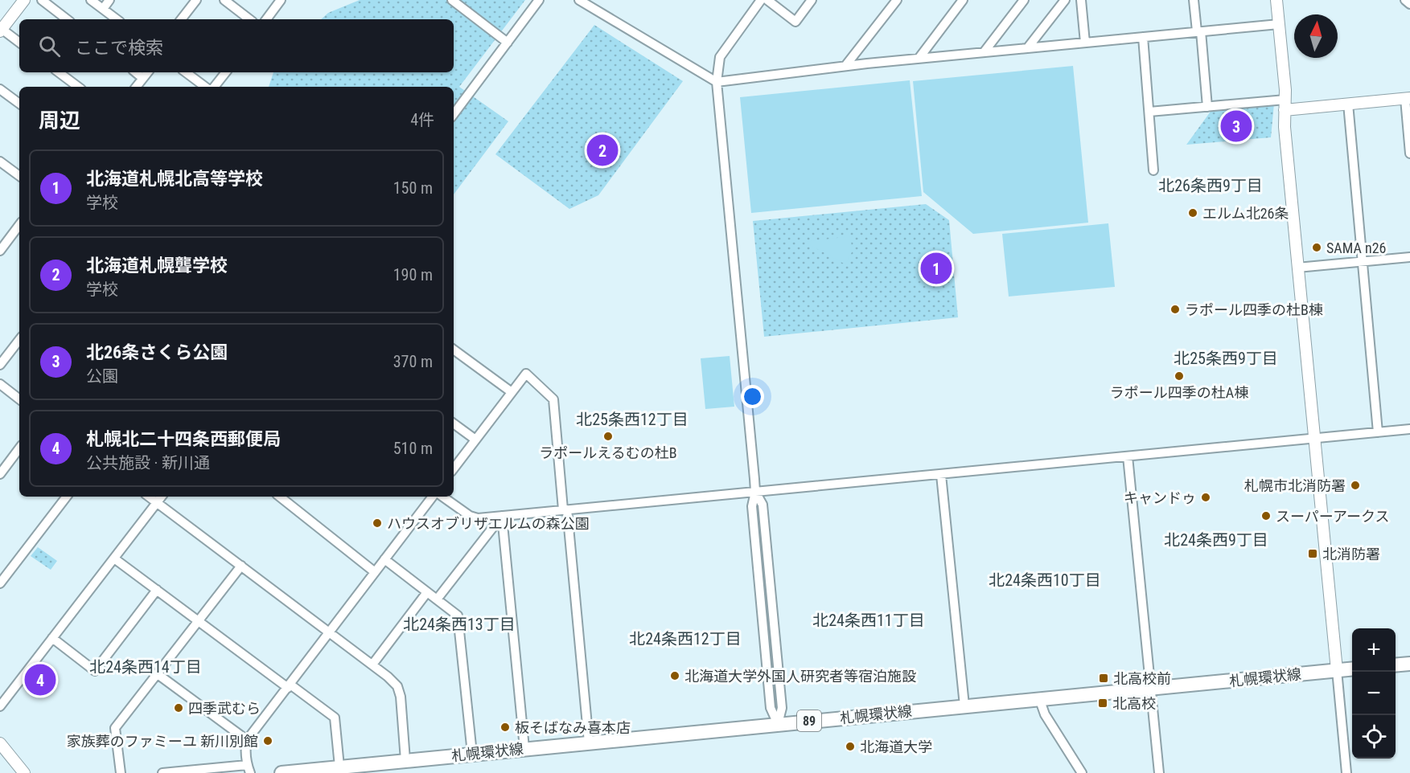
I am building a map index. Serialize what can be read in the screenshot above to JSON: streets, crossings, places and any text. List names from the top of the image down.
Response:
{
  "streets": {
    "main road": ["札幌環状線", "89"]
  },
  "districts": [
    "北26条西9丁目",
    "北25条西9丁目",
    "北25条西12丁目",
    "北24条西9丁目",
    "北24条西10丁目",
    "北24条西11丁目",
    "北24条西13丁目",
    "北24条西12丁目",
    "北24条西14丁目"
  ],
  "places": {
    "other": [
      "エルム北26条",
      "SAMA n26",
      "ラポール四季の杜B棟",
      "ラポール四季の杜A棟",
      "ラポールえるむの杜B",
      "札幌市北消防署",
      "キャンドゥ",
      "スーパーアークス",
      "ハウスオブリザエルムの森公園",
      "北海道大学外国人研究者等宿泊施設",
      "四季武むら",
      "板そばなみ喜本店",
      "家族葬のファミーユ 新川別館",
      "北海道大学"
    ],
    "transit": ["北消防署", "北高校前", "北高校"]
  },
  "north": "top",
  "page": {
    "search": "ここで検索",
    "heading": ["周辺", "4件"],
    "pins": [
      "3",
      "2",
      "1",
      "4"
    ],
    "list": [
      {
        "mark": "1",
        "name": "北海道札幌北高等学校",
        "note": "学校",
        "value": "150 m"
      },
      {
        "mark": "2",
        "name": "北海道札幌聾学校",
        "note": "学校",
        "value": "190 m"
      },
      {
        "mark": "3",
        "name": "北26条さくら公園",
        "note": "公園",
        "value": "370 m"
      },
      {
        "mark": "4",
        "name": "札幌北二十四条西郵便局",
        "note": "公共施設 · 新川通",
        "value": "510 m"
      }
    ],
    "map_buttons": ["+", "−"]
  }
}
